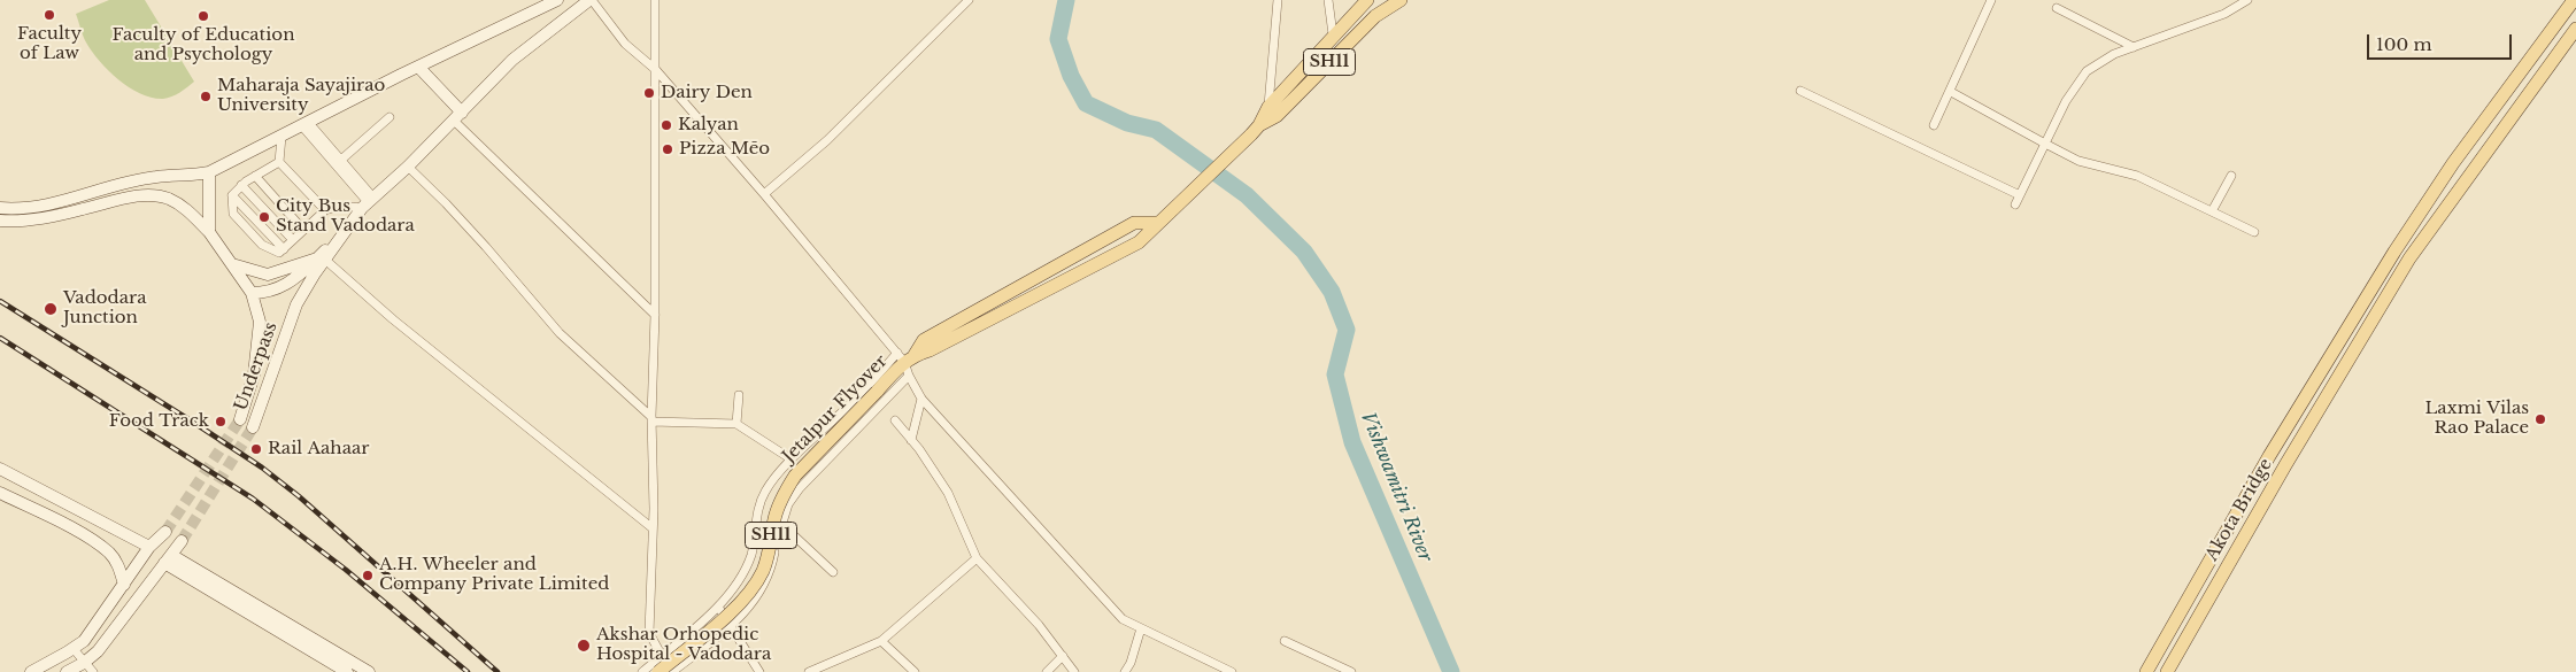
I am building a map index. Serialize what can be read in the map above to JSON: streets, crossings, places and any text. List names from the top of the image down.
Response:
{
  "streets": {
    "main road": [
      "SH11",
      "Underpass",
      "Jetalpur Flyover",
      "Akota Bridge"
    ]
  },
  "crossings": [
    ["SH11", "Jetalpur Flyover"]
  ],
  "water": ["Vishwamitri River"],
  "places": [
    "Faculty of Law",
    "Faculty of Education and Psychology",
    "Dairy Den",
    "Maharaja Sayajirao University",
    "Kalyan",
    "Pizza Mēo",
    "City Bus Stand Vadodara",
    "Vadodara Junction",
    "Laxmi Vilas Rao Palace",
    "Food Track",
    "Rail Aahaar",
    "A.H. Wheeler and Company Private Limited",
    "Akshar Orhopedic Hospital - Vadodara"
  ],
  "scale_bar": "100 m"
}
